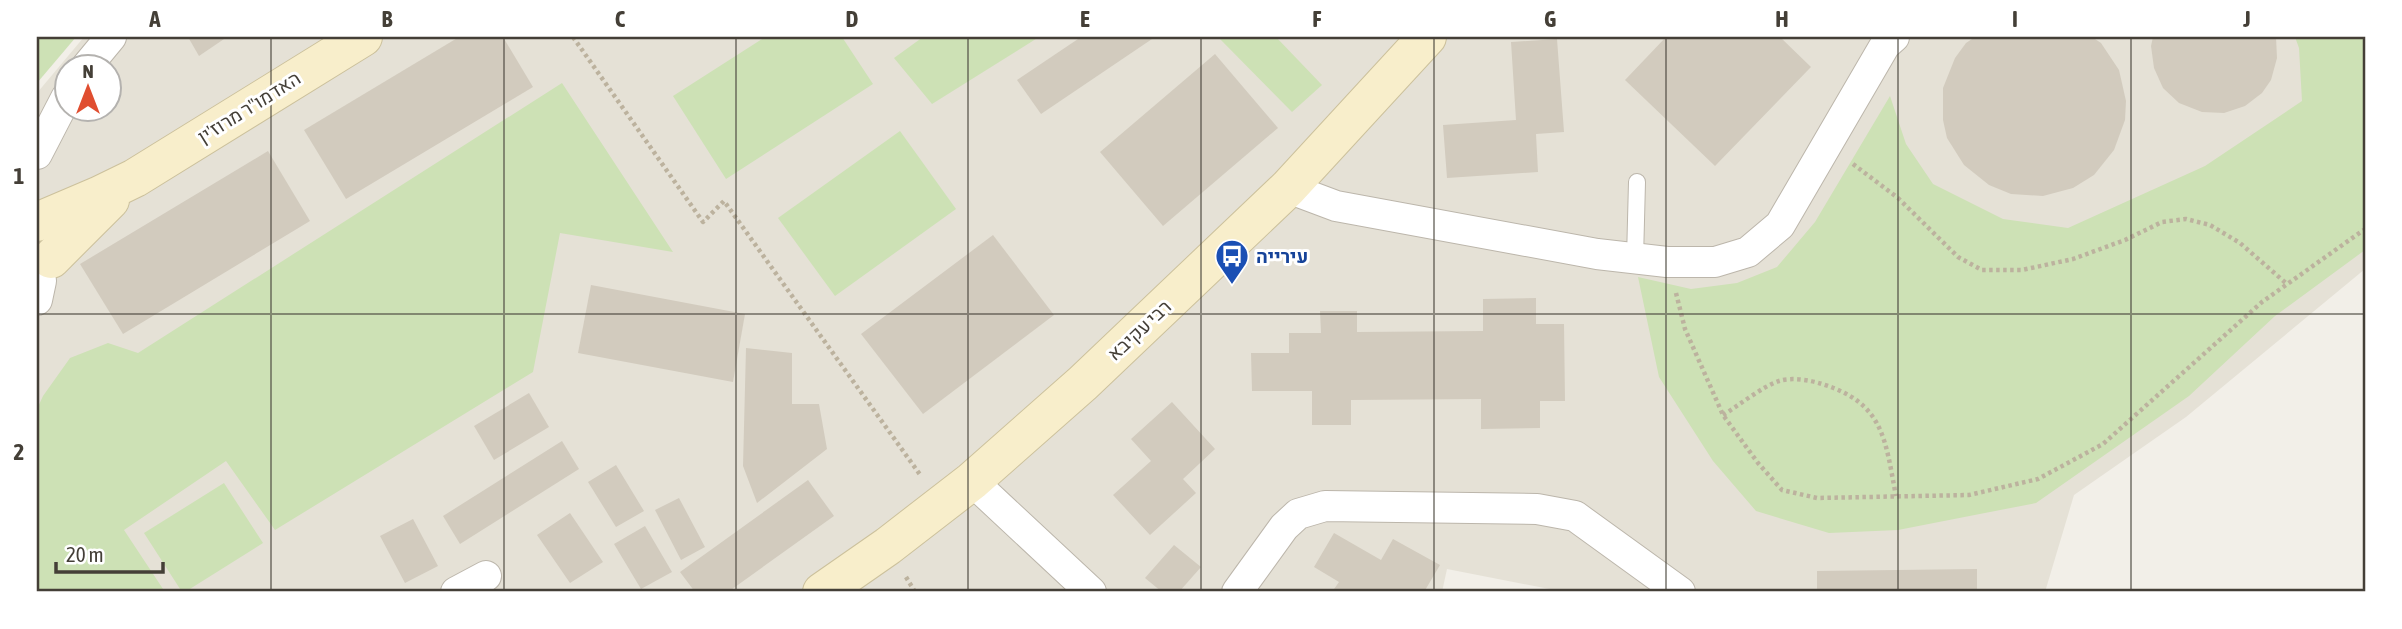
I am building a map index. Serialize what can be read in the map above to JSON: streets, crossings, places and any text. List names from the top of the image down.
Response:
{
  "streets": {
    "street": ["האדמו\"ר מרוז'ין", "רבי עקיבא"]
  },
  "places": {
    "bus stop": ["עירייה"]
  },
  "scale_bar": "20 m",
  "north": "top",
  "grid": {
    "columns": [
      "A",
      "B",
      "C",
      "D",
      "E",
      "F",
      "G",
      "H",
      "I",
      "J"
    ],
    "rows": ["1", "2"]
  }
}
